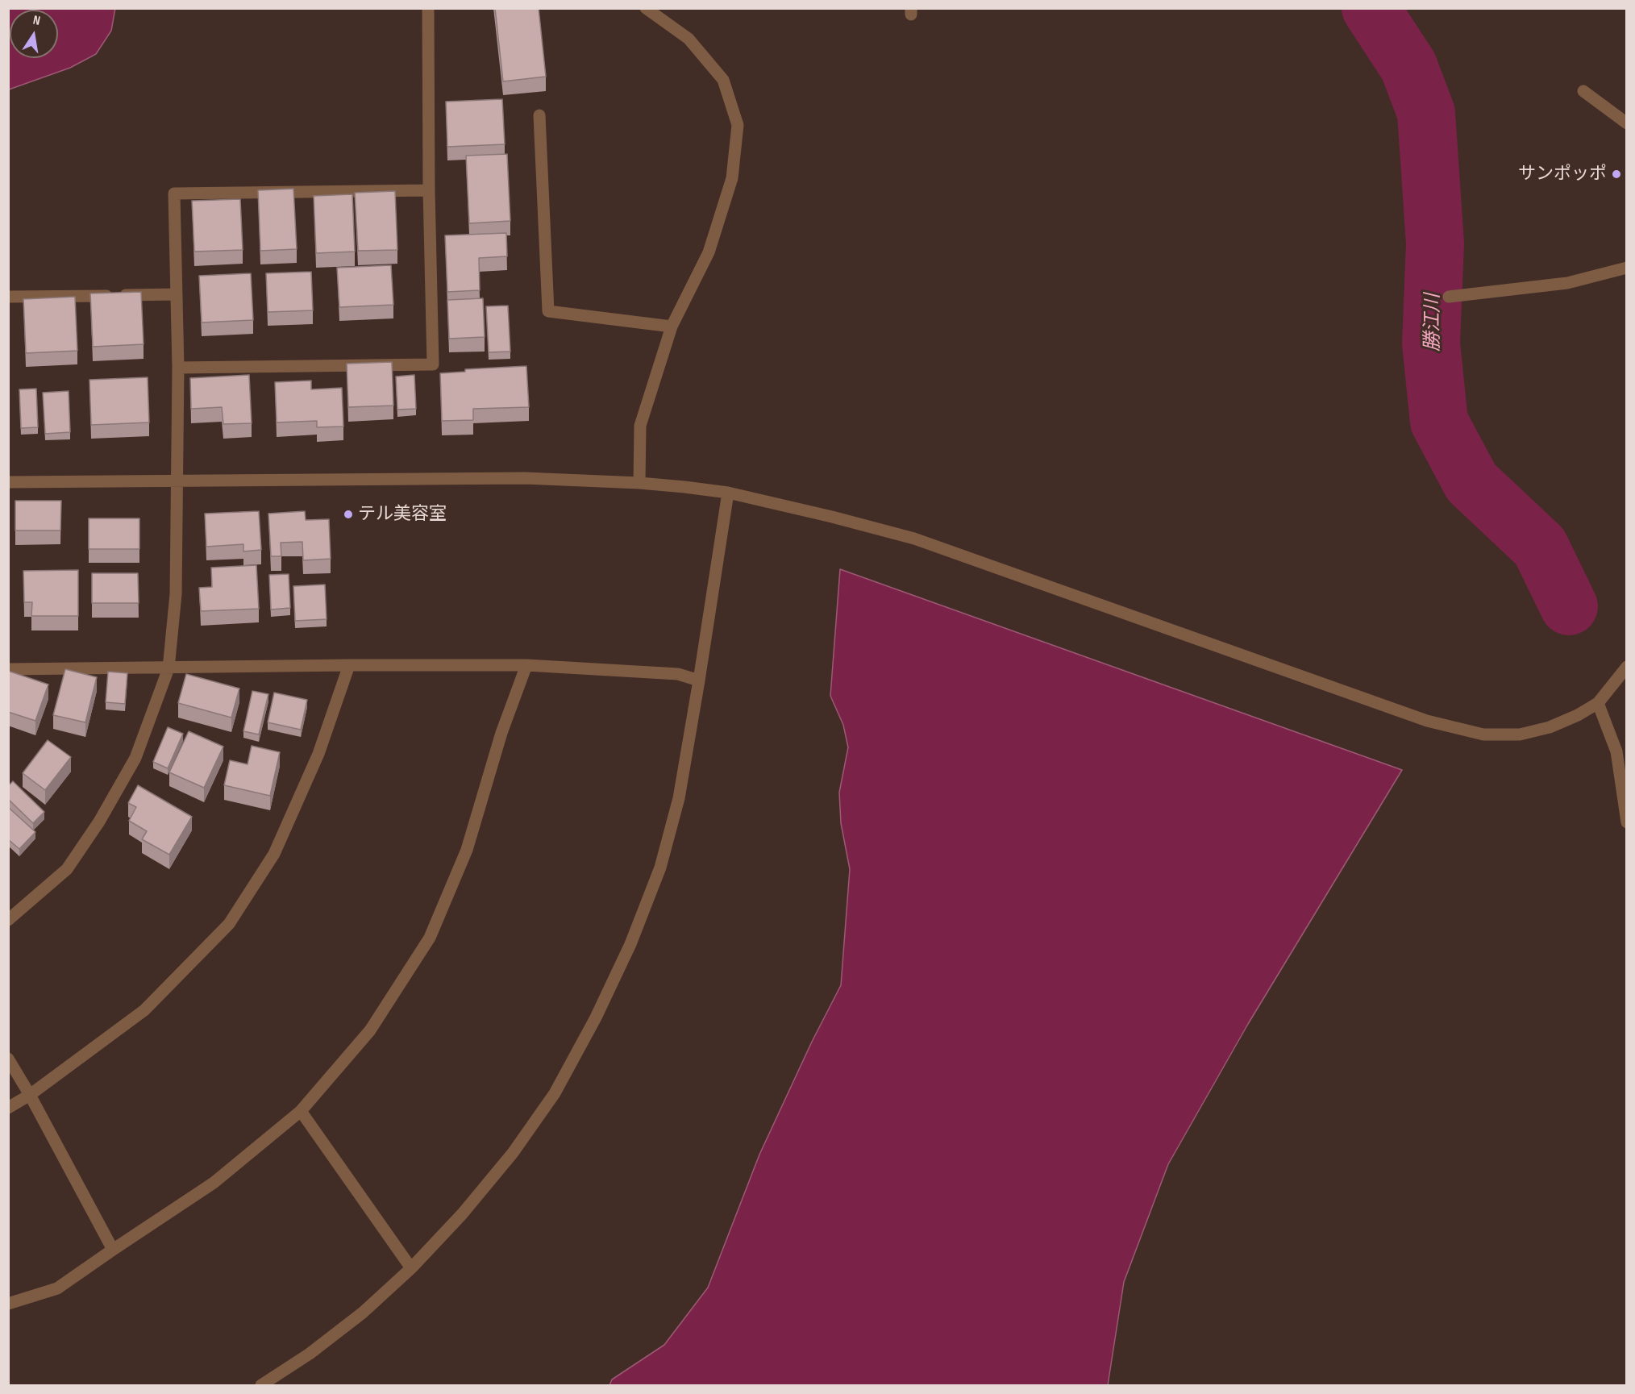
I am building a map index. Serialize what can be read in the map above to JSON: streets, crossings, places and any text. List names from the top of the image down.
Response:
{
  "water": ["勝江川"],
  "places": ["サンポッポ", "テル美容室"],
  "north": "top"
}
